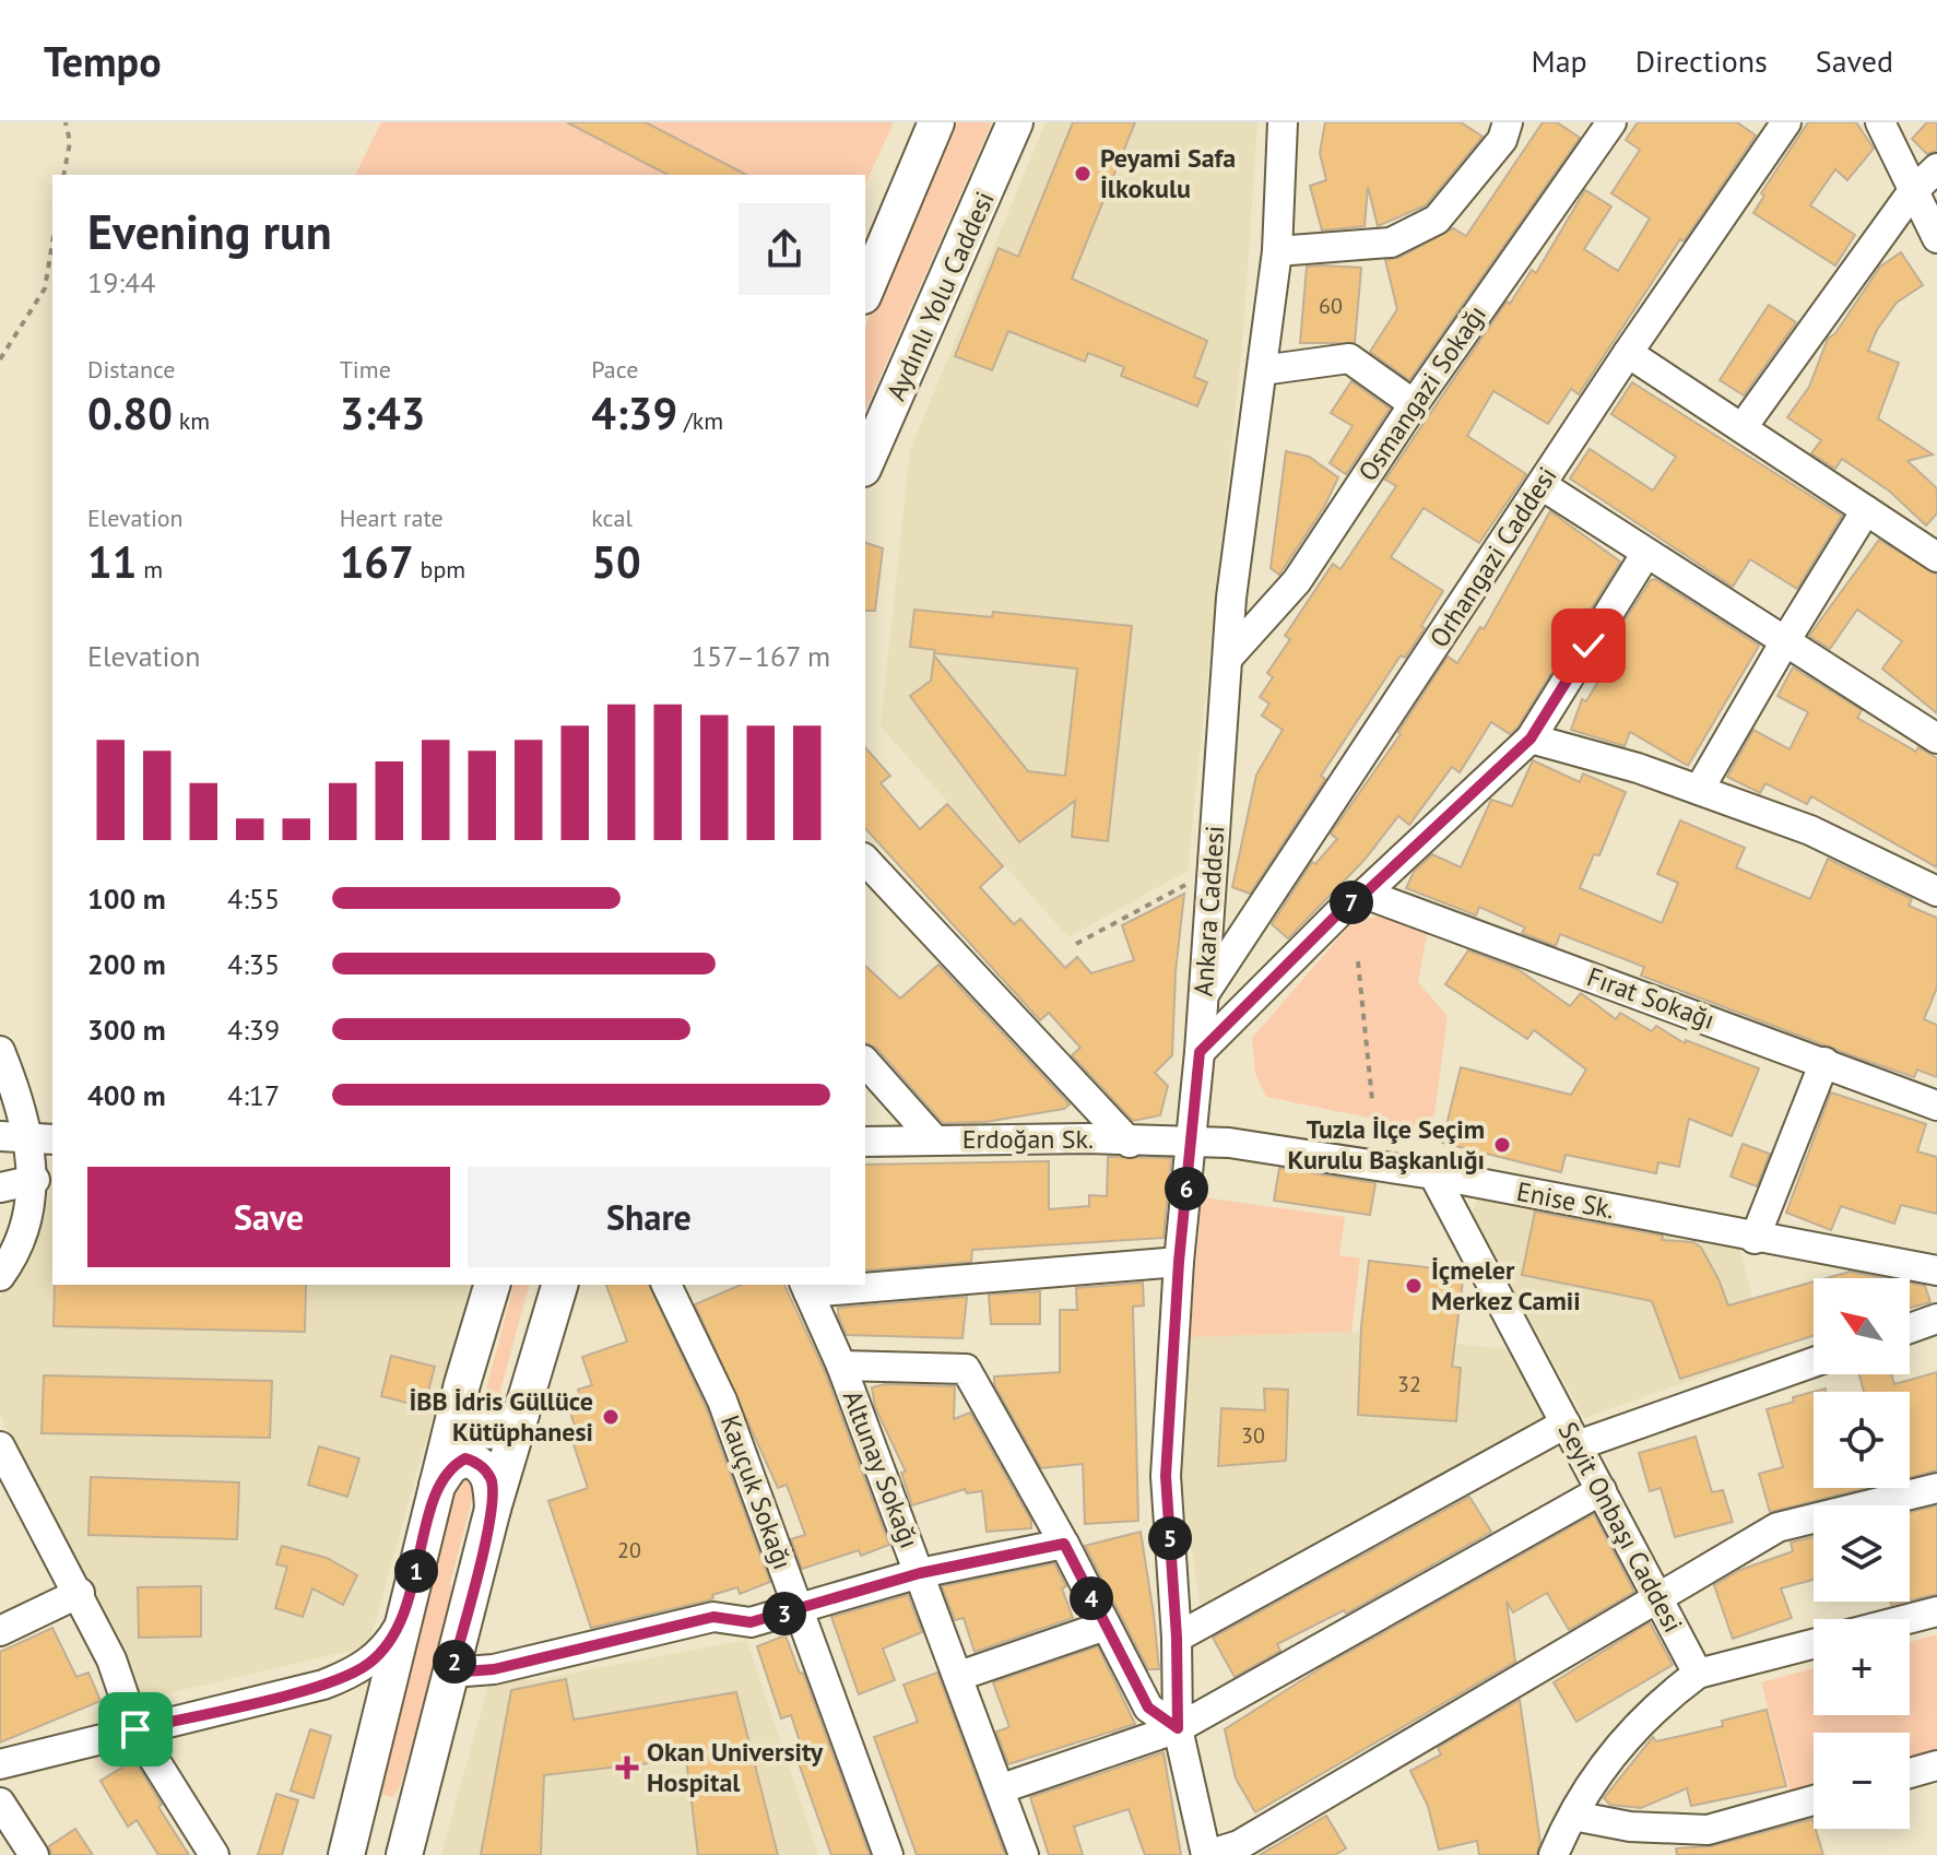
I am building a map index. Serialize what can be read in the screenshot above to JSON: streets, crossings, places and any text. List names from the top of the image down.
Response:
{
  "streets": {
    "main road": ["Aydınlı Yolu Caddesi"],
    "street": [
      "Osmangazi Sokağı",
      "Orhangazi Caddesi",
      "Ankara Caddesi",
      "Fırat Sokağı",
      "Erdoğan Sk.",
      "Enise Sk.",
      "Altunay Sokağı",
      "Kauçuk Sokağı",
      "Seyit Onbaşı Caddesi"
    ]
  },
  "crossings": [
    ["Osmangazi Sokağı", "Ankara Caddesi"],
    ["Orhangazi Caddesi", "Ankara Caddesi"],
    ["Ankara Caddesi", "Erdoğan Sk."],
    ["Ankara Caddesi", "Enise Sk."],
    ["Erdoğan Sk.", "Enise Sk."],
    ["Enise Sk.", "Seyit Onbaşı Caddesi"]
  ],
  "places": {
    "other": [
      "Peyami Safa İlkokulu",
      "Tuzla İlçe Seçim Kurulu Başkanlığı",
      "İçmeler Merkez Camii",
      "İBB İdris Güllüce Kütüphanesi"
    ],
    "health": ["Okan University Hospital"]
  },
  "house_numbers": [
    "60",
    "32",
    "30",
    "20"
  ],
  "north": "top left",
  "page": {
    "header": "Tempo",
    "nav": ["Map", "Directions", "Saved"],
    "heading": ["Evening run", "19:44"],
    "stats": [
      ["Distance", "0.80 km"],
      ["Time", "3:43"],
      ["Pace", "4:39 /km"],
      ["Elevation", "11 m"],
      ["Heart rate", "167 bpm"],
      ["kcal", "50"]
    ],
    "chart": ["Elevation", "157–167 m"],
    "list": [
      {
        "name": "100 m",
        "note": "4:55"
      },
      {
        "name": "200 m",
        "note": "4:35"
      },
      {
        "name": "300 m",
        "note": "4:39"
      },
      {
        "name": "400 m",
        "note": "4:17"
      }
    ],
    "pins": [
      "7",
      "6",
      "5",
      "1",
      "4",
      "3",
      "2"
    ],
    "buttons": ["Save", "Share"],
    "map_buttons": ["+", "−"]
  }
}
